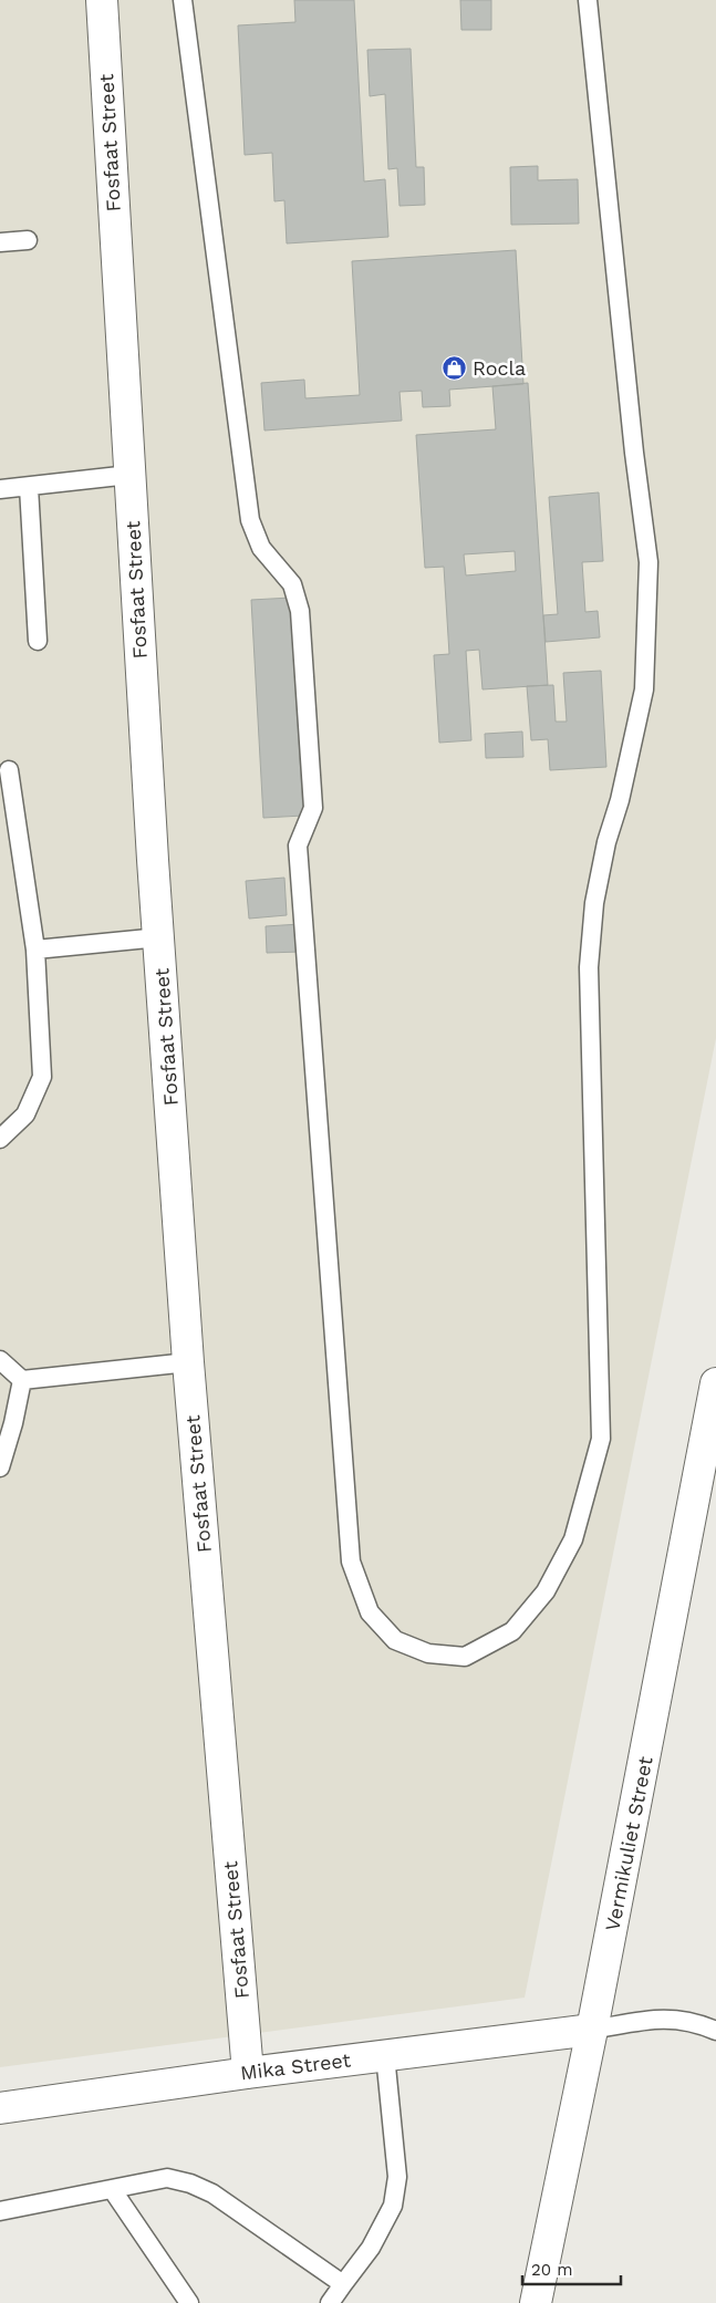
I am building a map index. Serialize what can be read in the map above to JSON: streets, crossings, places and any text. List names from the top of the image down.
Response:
{
  "streets": {
    "street": ["Fosfaat Street", "Vermikuliet Street", "Mika Street"]
  },
  "crossings": [
    ["Fosfaat Street", "Mika Street"],
    ["Vermikuliet Street", "Mika Street"]
  ],
  "places": {
    "shop": ["Rocla"]
  },
  "scale_bar": "20 m"
}
